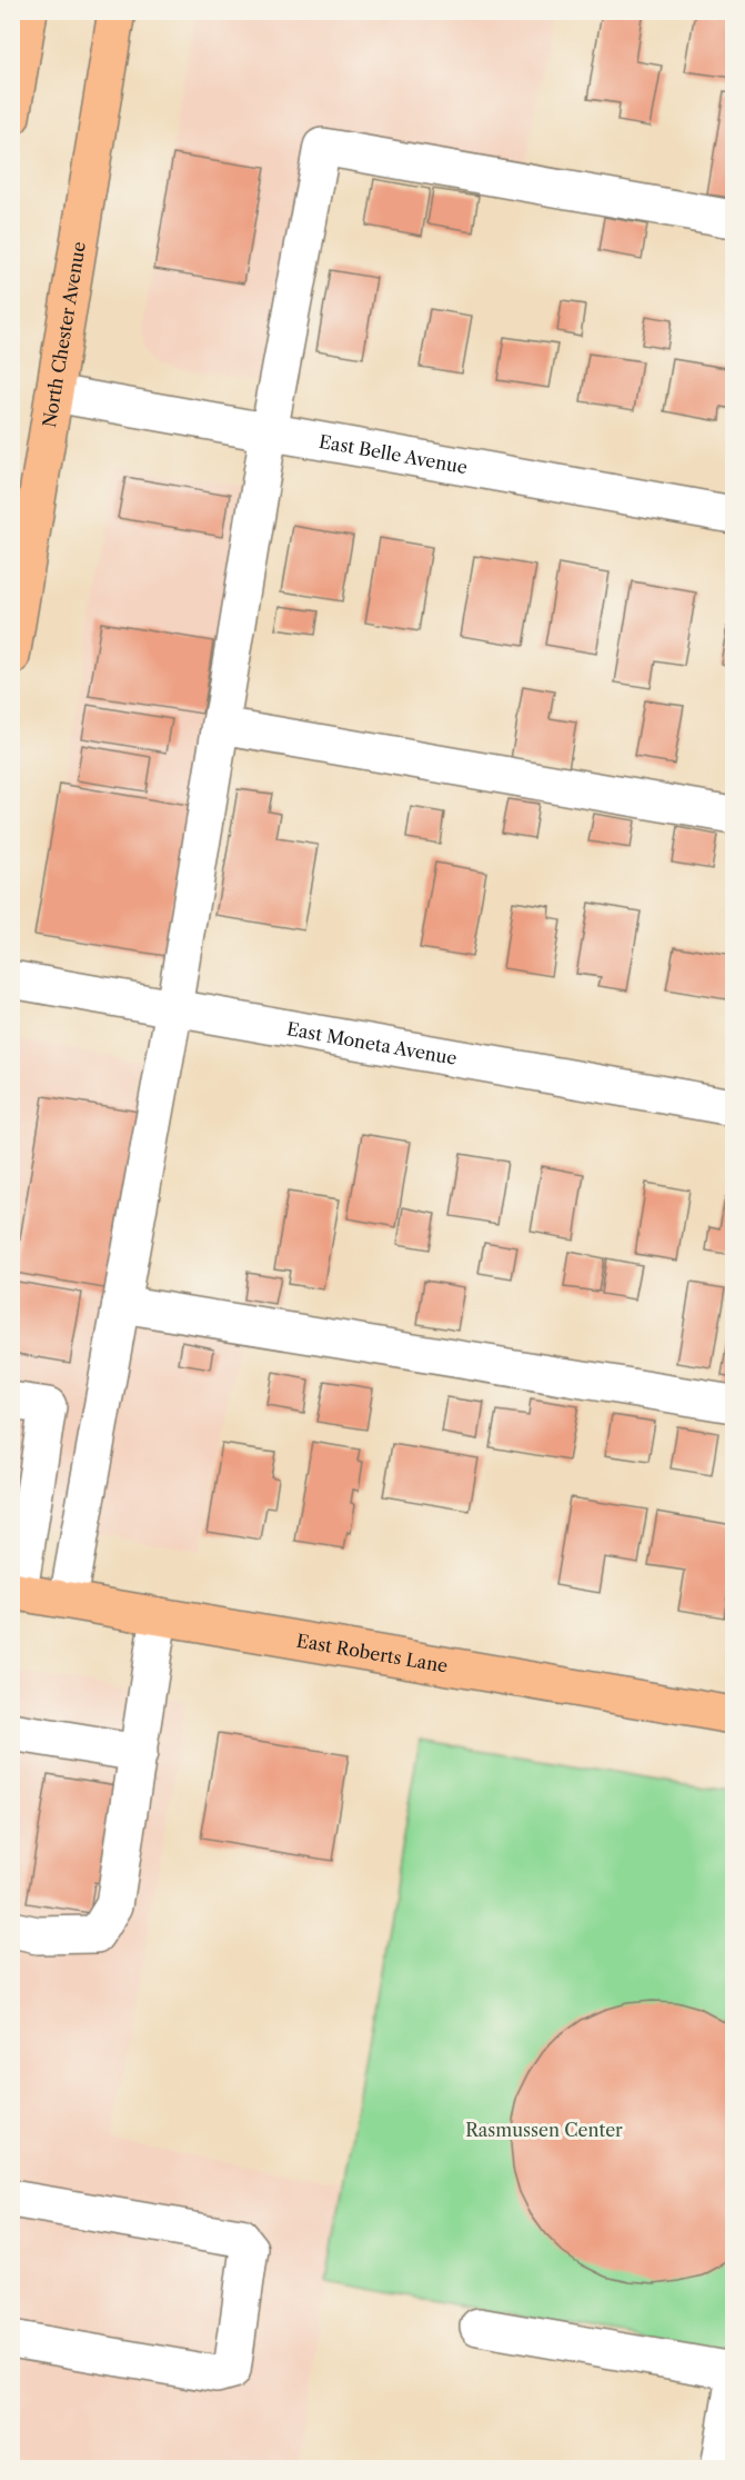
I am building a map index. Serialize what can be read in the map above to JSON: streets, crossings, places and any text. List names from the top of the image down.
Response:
{
  "streets": {
    "main road": ["North Chester Avenue", "East Roberts Lane"],
    "street": ["East Belle Avenue", "East Moneta Avenue"]
  },
  "crossings": [
    ["North Chester Avenue", "East Belle Avenue"]
  ],
  "parks": ["Rasmussen Center"]
}
